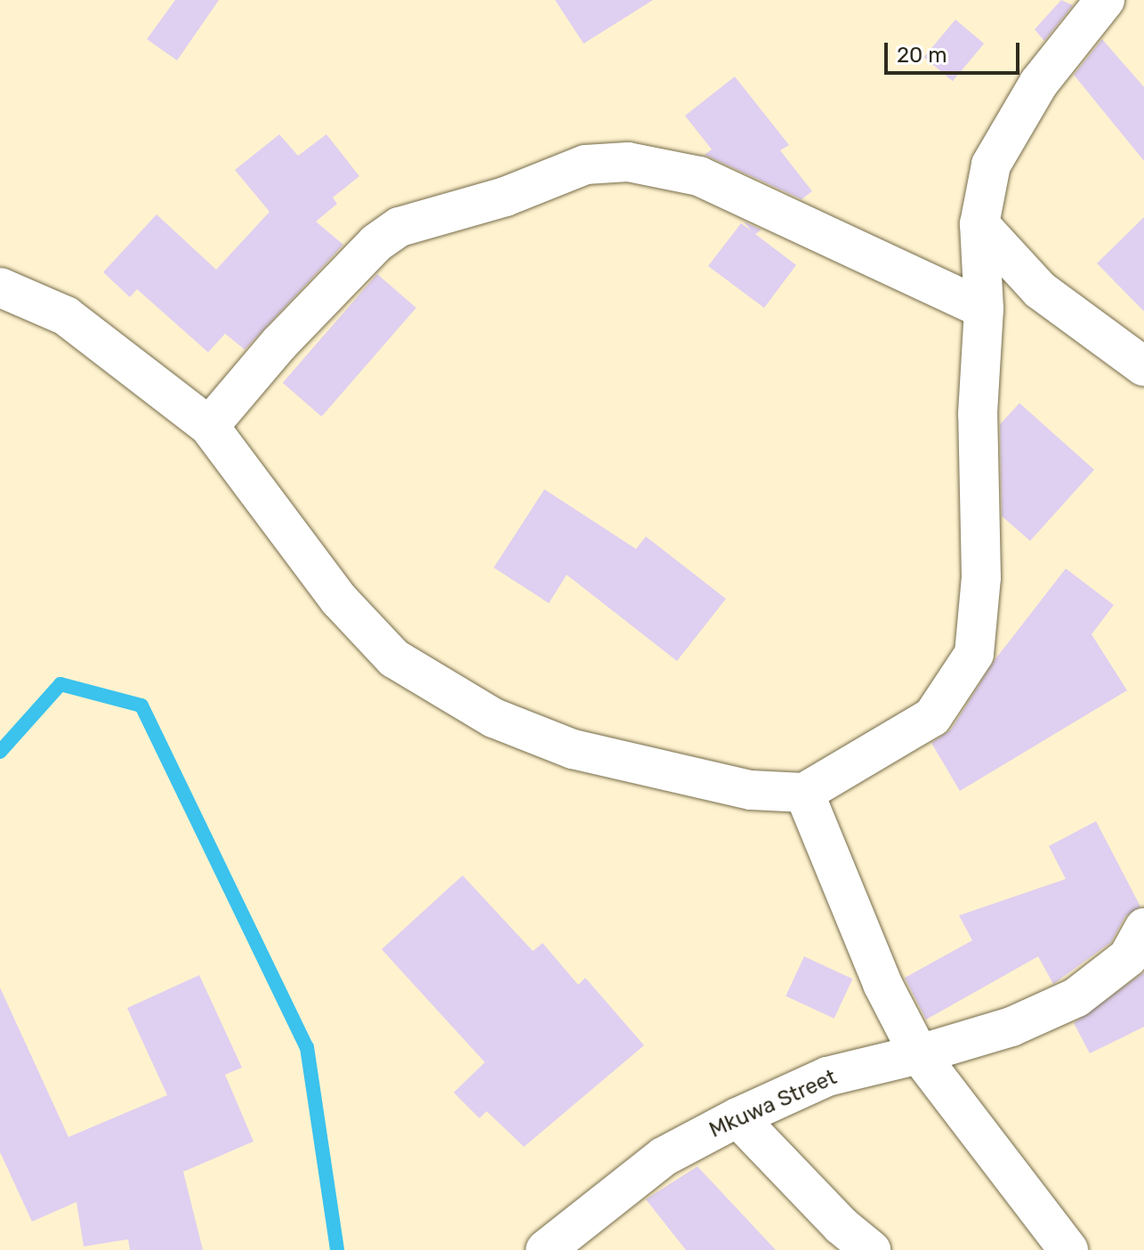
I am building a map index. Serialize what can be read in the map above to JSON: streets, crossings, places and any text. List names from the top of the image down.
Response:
{
  "streets": {
    "street": ["Mkuwa Street"]
  },
  "scale_bar": "20 m"
}
